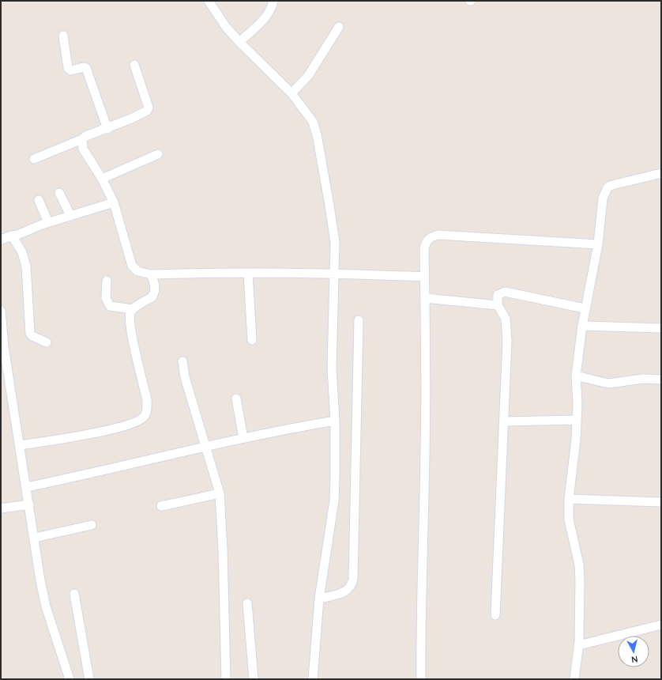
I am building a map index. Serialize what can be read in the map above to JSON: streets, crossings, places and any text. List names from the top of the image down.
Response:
{
  "north": "bottom"
}
